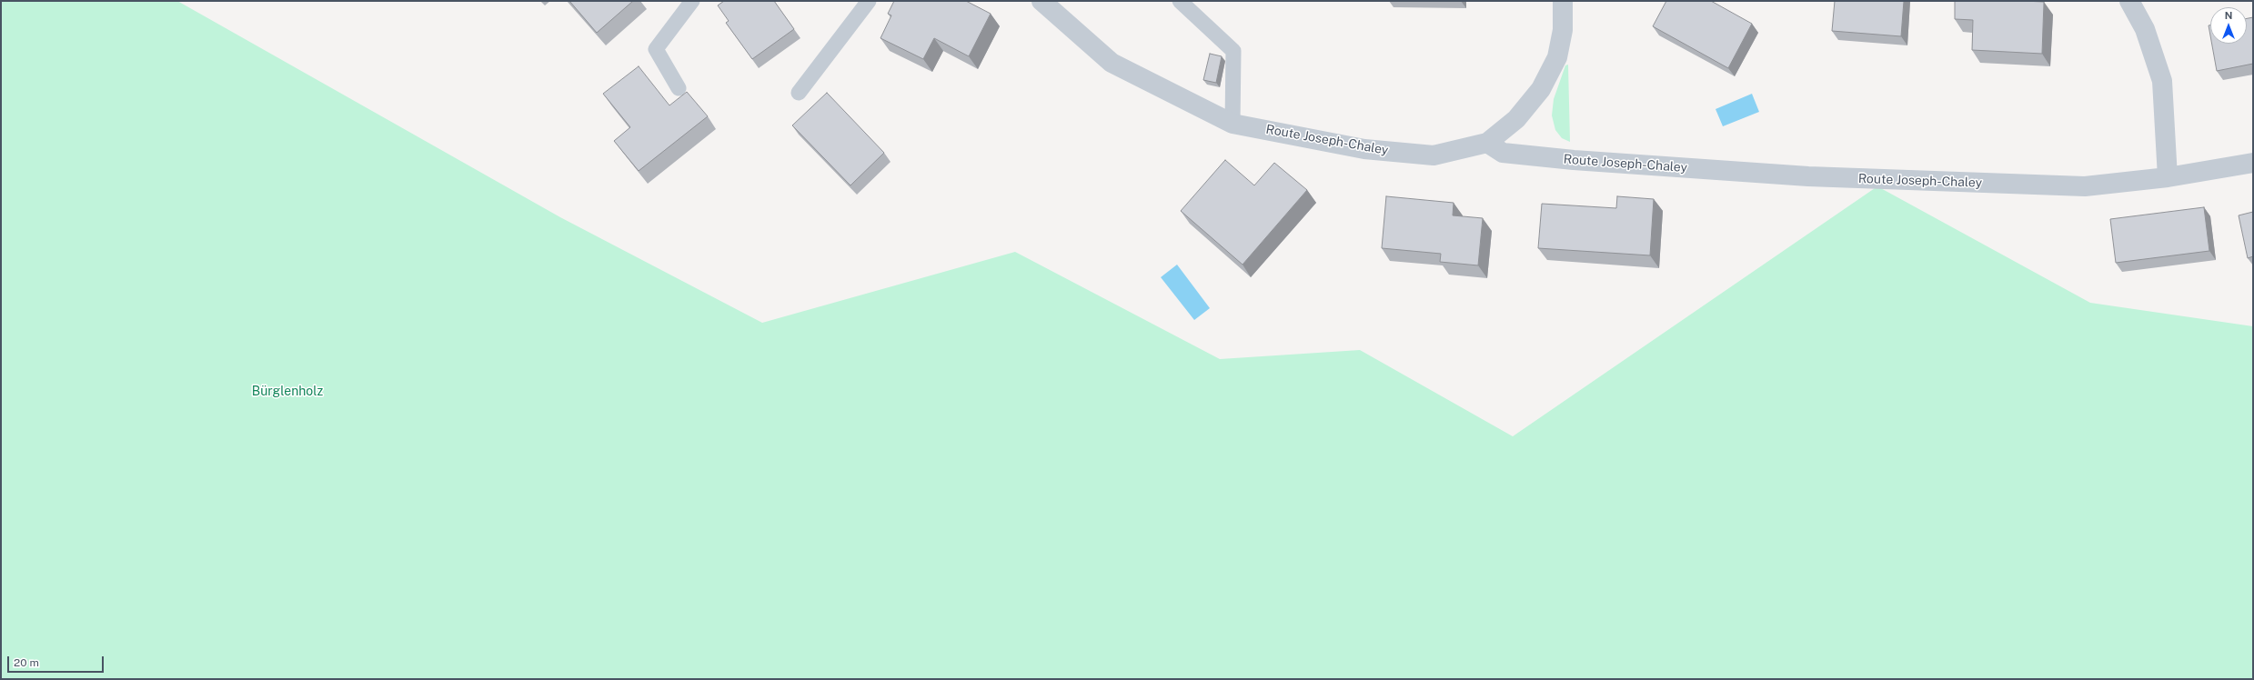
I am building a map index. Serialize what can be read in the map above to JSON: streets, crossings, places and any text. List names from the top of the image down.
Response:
{
  "streets": {
    "street": ["Route Joseph-Chaley"]
  },
  "parks": ["Bürglenholz"],
  "scale_bar": "20 m",
  "north": "top"
}
